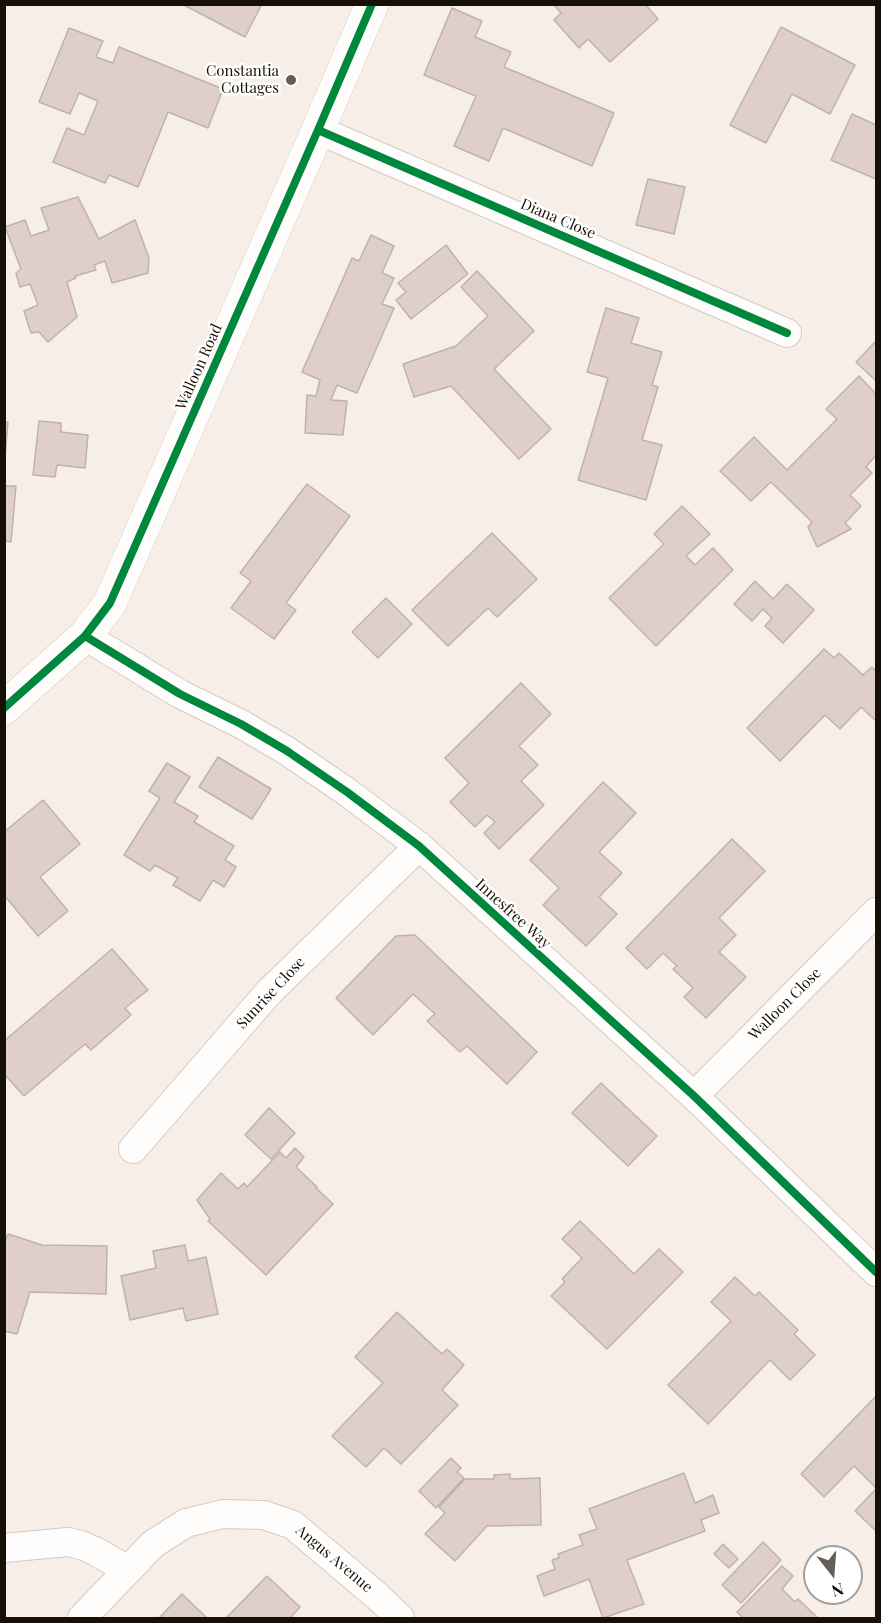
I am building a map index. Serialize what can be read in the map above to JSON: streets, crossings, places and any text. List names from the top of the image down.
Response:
{
  "streets": {
    "street": [
      "Diana Close",
      "Walloon Road",
      "Innesfree Way",
      "Sunrise Close",
      "Walloon Close",
      "Angus Avenue"
    ]
  },
  "crossings": [
    ["Diana Close", "Walloon Road"],
    ["Walloon Road", "Innesfree Way"],
    ["Innesfree Way", "Sunrise Close"],
    ["Innesfree Way", "Walloon Close"]
  ],
  "places": ["Constantia Cottages"],
  "north": "bottom"
}
